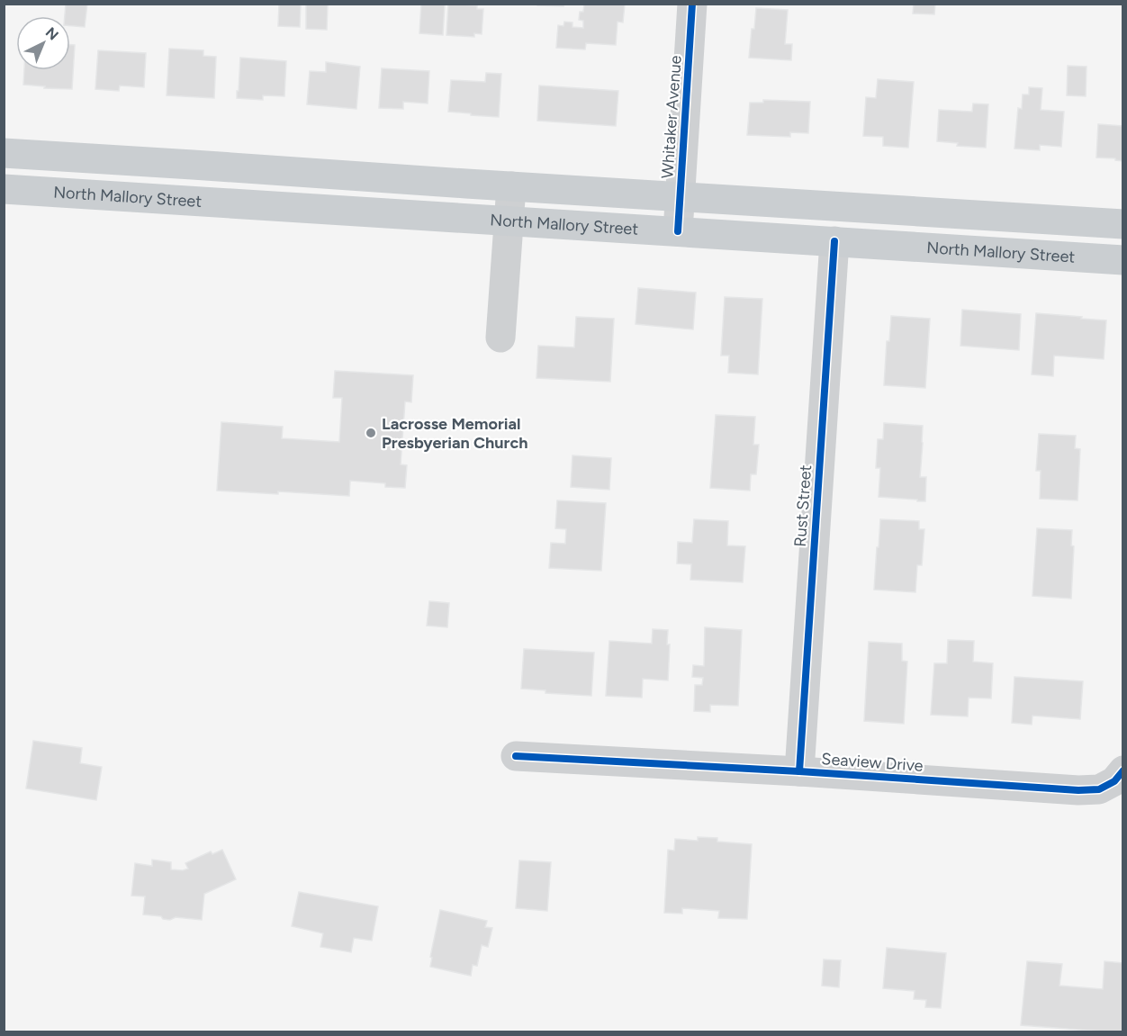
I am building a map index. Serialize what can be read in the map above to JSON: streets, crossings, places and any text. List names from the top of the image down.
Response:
{
  "streets": {
    "main road": ["North Mallory Street"],
    "street": ["Whitaker Avenue", "Rust Street", "Seaview Drive"]
  },
  "crossings": [
    ["Whitaker Avenue", "North Mallory Street"],
    ["North Mallory Street", "Rust Street"],
    ["Rust Street", "Seaview Drive"]
  ],
  "places": ["Lacrosse Memorial Presbyerian Church"],
  "north": "top right"
}
